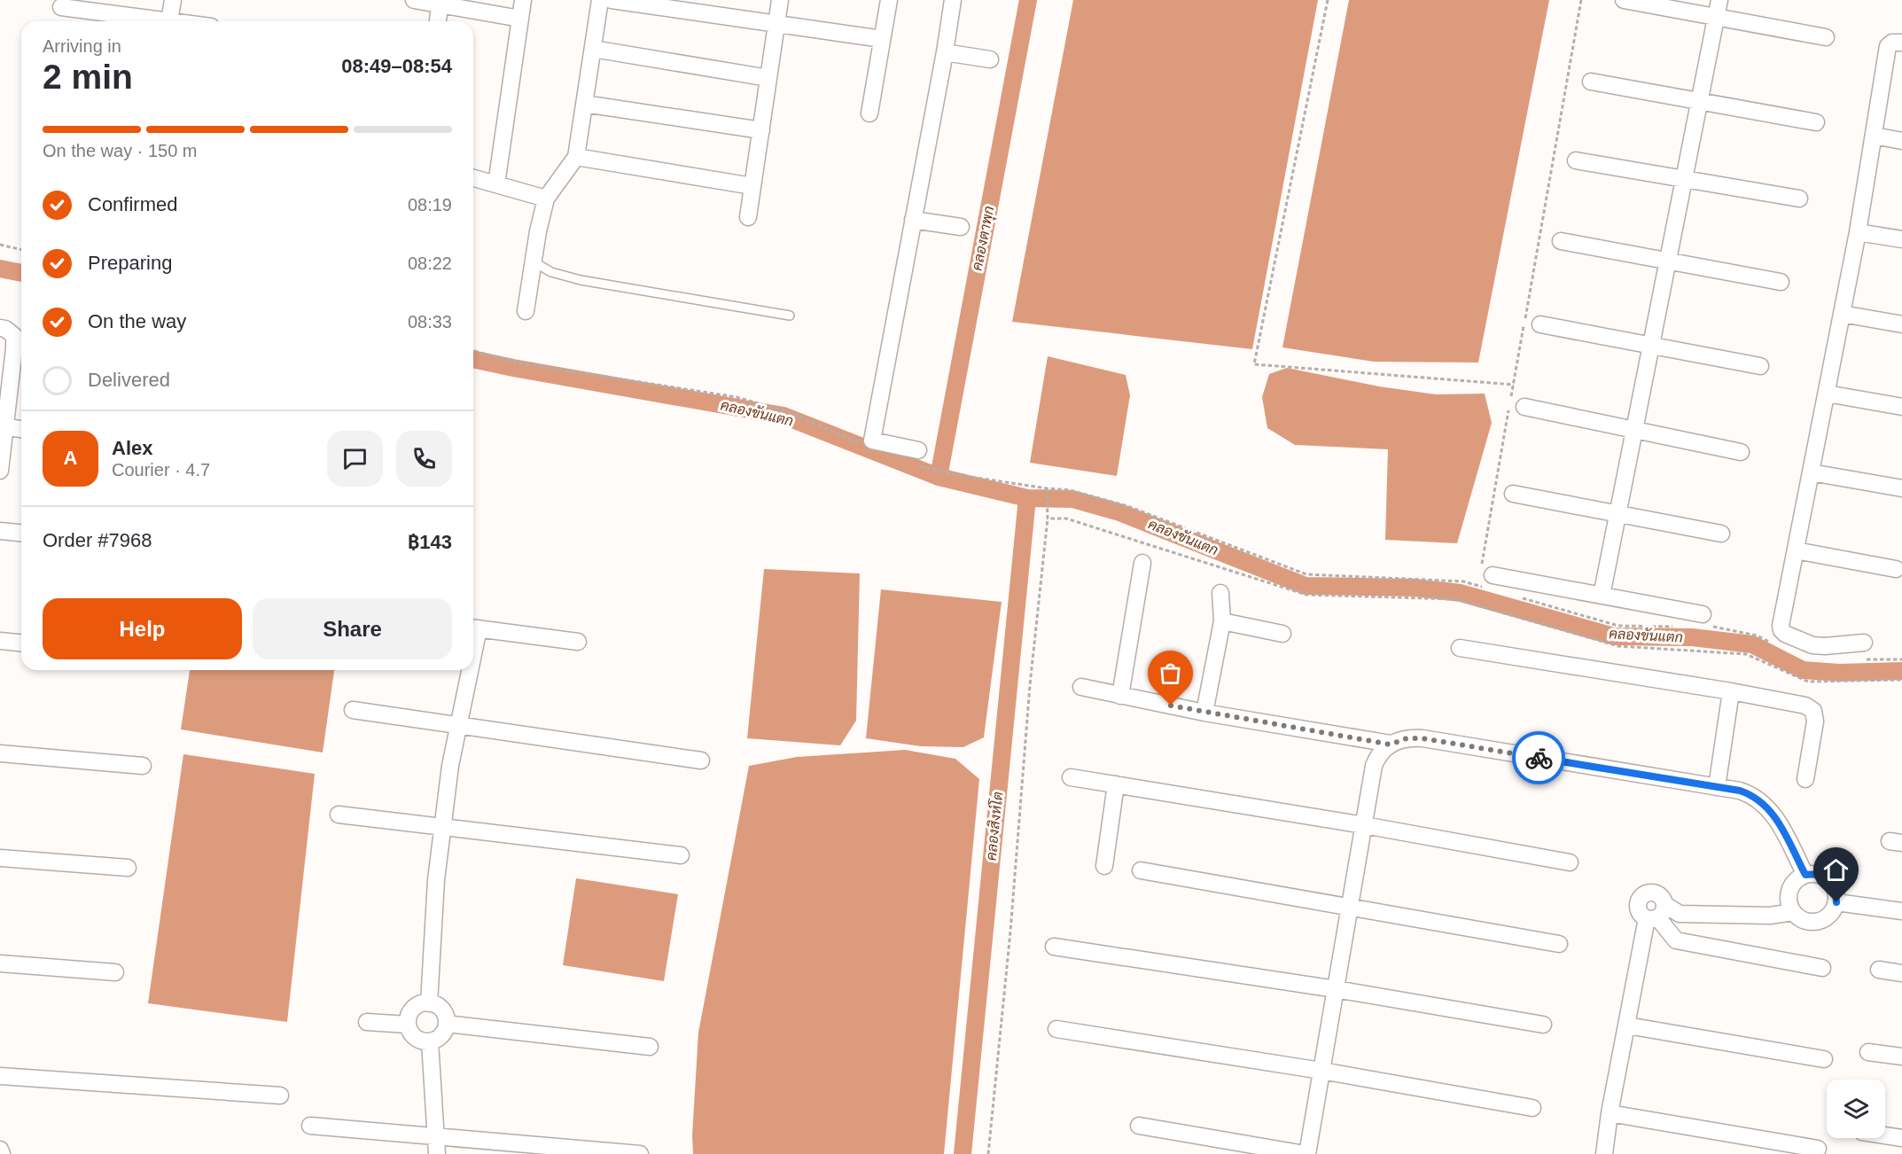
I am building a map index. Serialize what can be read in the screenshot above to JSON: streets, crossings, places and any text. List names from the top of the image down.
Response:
{
  "water": ["คลองตาพุก", "คลองขันแตก", "คลองสิงห์โต"],
  "page": {
    "heading": ["2 min", "Arriving in", "08:49–08:54"],
    "panel": [
      "Alex",
      "Courier · 4.7",
      "Order #7968",
      "฿143"
    ],
    "bar": "On the way · 150 m",
    "list": [
      ["Confirmed", "08:19"],
      ["Preparing", "08:22"],
      ["On the way", "08:33"],
      "Delivered"
    ],
    "round": "A",
    "buttons": ["Help", "Share"]
  }
}
